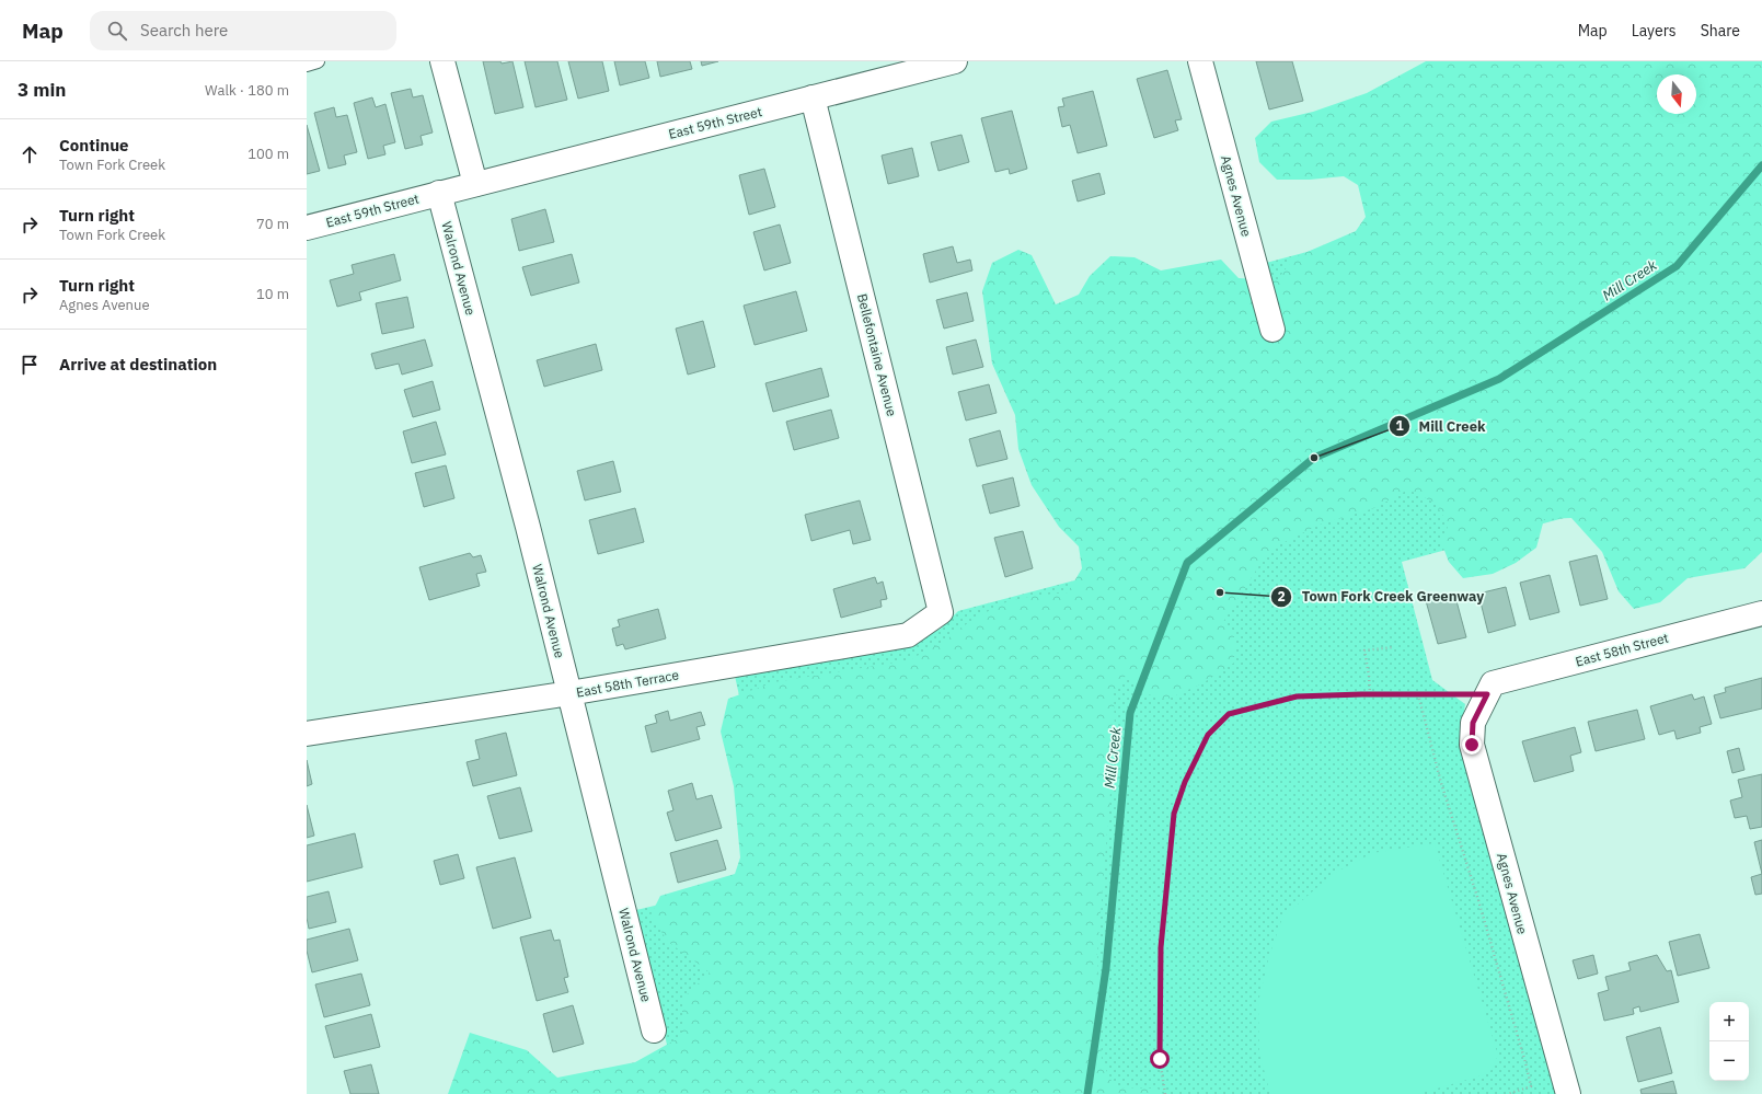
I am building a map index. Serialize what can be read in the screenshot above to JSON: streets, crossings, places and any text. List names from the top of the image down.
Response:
{
  "streets": {
    "street": [
      "East 59th Street",
      "Agnes Avenue",
      "Walrond Avenue",
      "Bellefontaine Avenue",
      "East 58th Street",
      "East 58th Terrace"
    ]
  },
  "crossings": [
    ["East 59th Street", "Walrond Avenue"],
    ["East 59th Street", "Bellefontaine Avenue"],
    ["Agnes Avenue", "East 58th Street"],
    ["Walrond Avenue", "East 58th Terrace"],
    ["Bellefontaine Avenue", "East 58th Terrace"]
  ],
  "water": ["Mill Creek"],
  "places": ["Mill Creek", "Town Fork Creek Greenway"],
  "north": "bottom",
  "page": {
    "header": "Map",
    "search": "Search here",
    "nav": ["Map", "Layers", "Share"],
    "heading": ["3 min", "Walk · 180 m"],
    "list": [
      ["Continue", "Town Fork Creek", "100 m"],
      ["Turn right", "Town Fork Creek", "70 m"],
      ["Turn right", "Agnes Avenue", "10 m"],
      "Arrive at destination"
    ],
    "map_buttons": ["+", "−"]
  }
}
